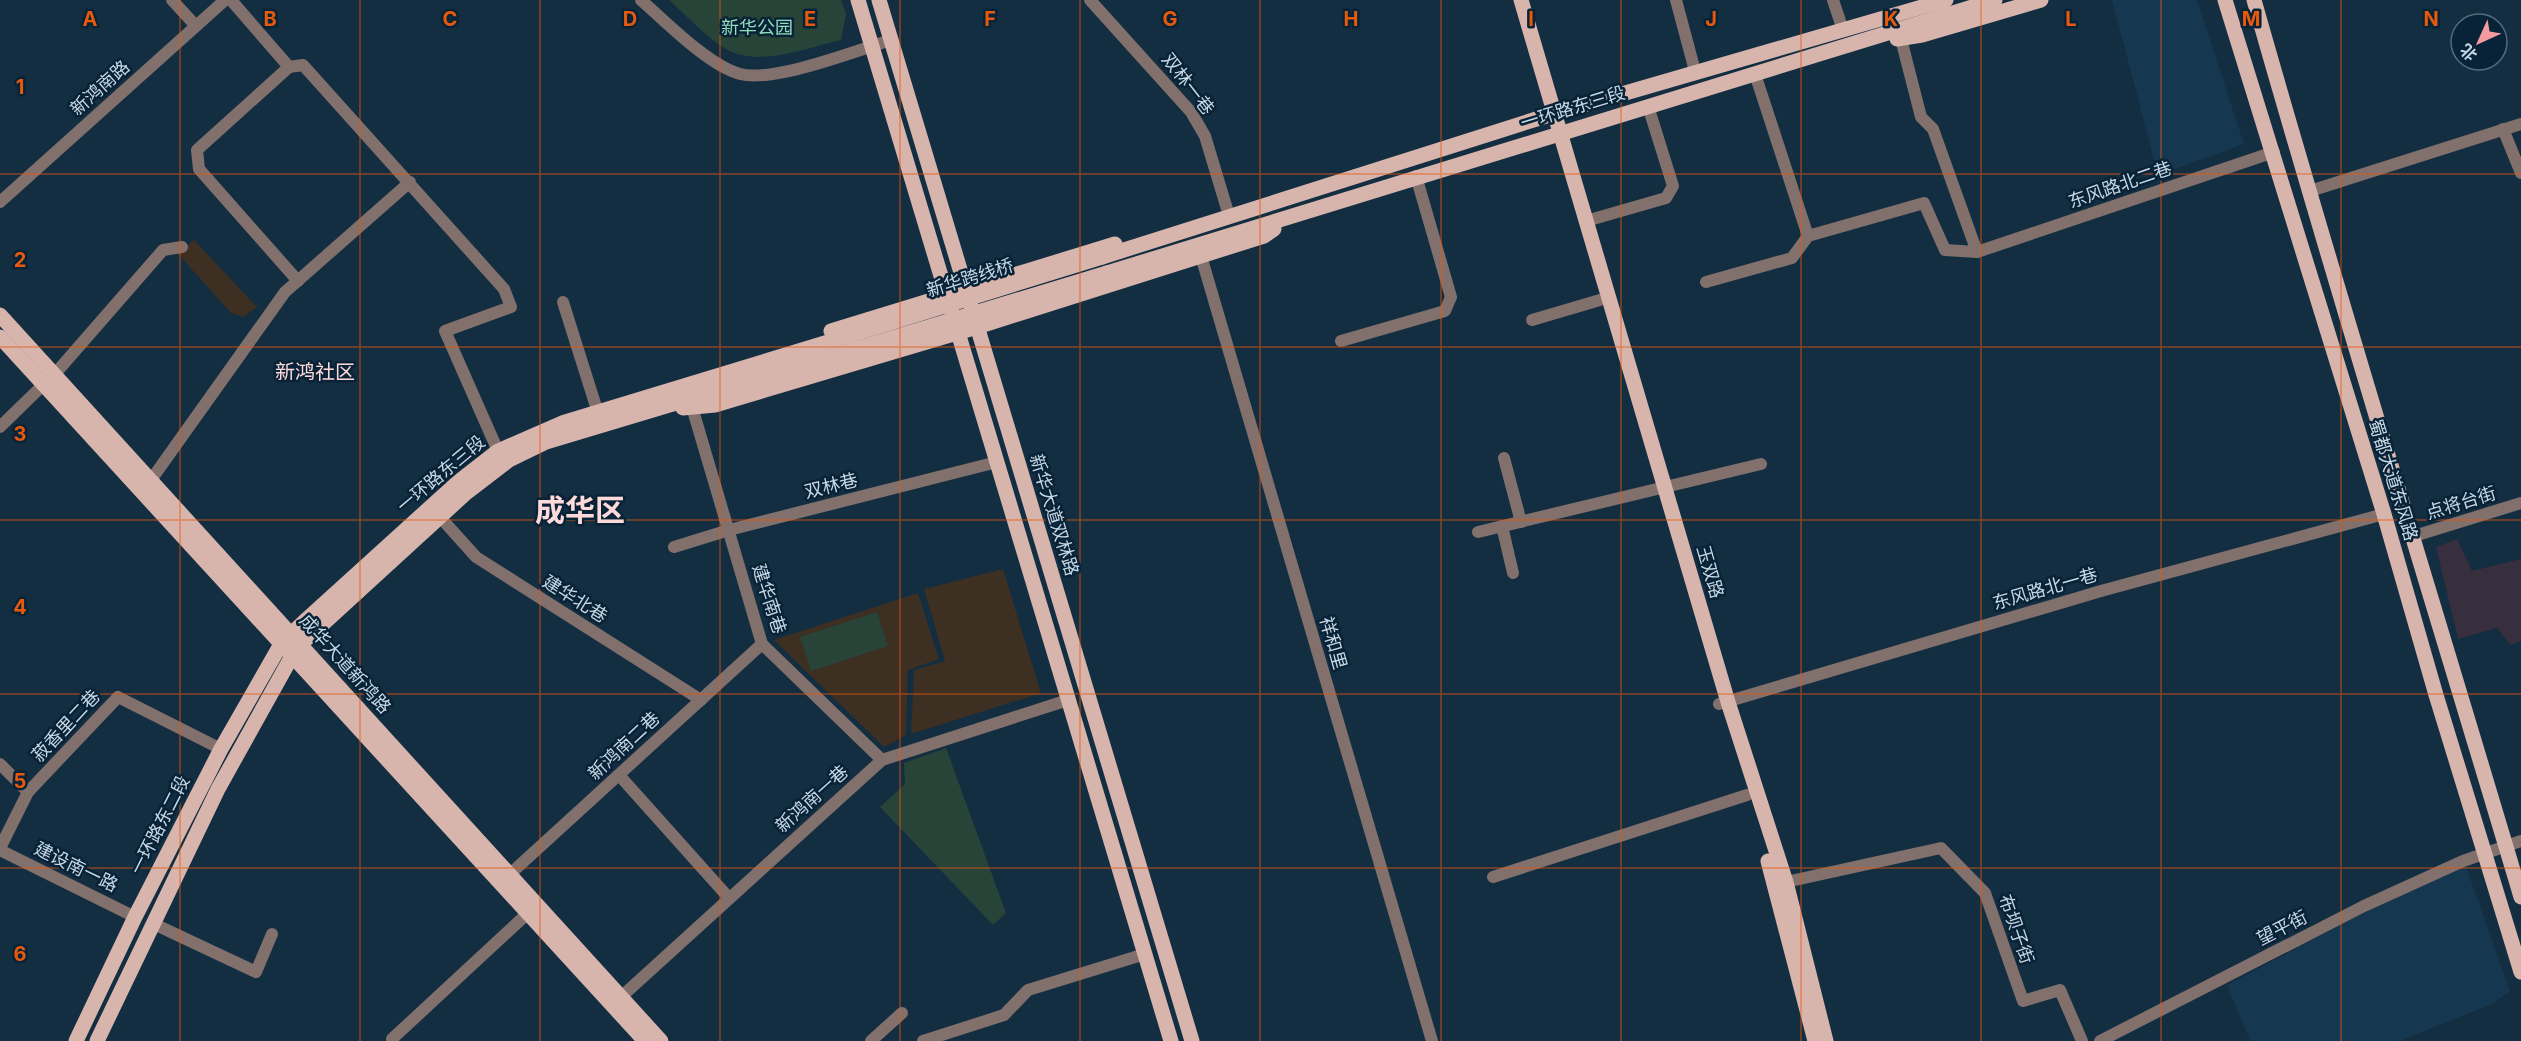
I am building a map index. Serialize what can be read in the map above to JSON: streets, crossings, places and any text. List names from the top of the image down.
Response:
{
  "streets": {
    "main road": [
      "一环路东三段",
      "新华跨线桥",
      "蜀都大道东风路",
      "新华大道双林路",
      "玉双路",
      "成华大道新鸿路",
      "一环路东二段"
    ],
    "street": [
      "双林一巷",
      "新鸿南路",
      "东风路北二巷",
      "双林巷",
      "点将台街",
      "东风路北一巷",
      "建华北巷",
      "建华南巷",
      "祥和里",
      "菽香里二巷",
      "新鸿南二巷",
      "新鸿南一巷",
      "建设南一路",
      "望平街",
      "布坝子街"
    ]
  },
  "crossings": [
    ["一环路东三段", "新华跨线桥"],
    ["一环路东三段", "玉双路"],
    ["一环路东三段", "建华北巷"],
    ["一环路东三段", "成华大道新鸿路"],
    ["一环路东三段", "一环路东二段"],
    ["东风路北二巷", "蜀都大道东风路"],
    ["蜀都大道东风路", "点将台街"],
    ["蜀都大道东风路", "东风路北一巷"],
    ["蜀都大道东风路", "望平街"],
    ["双林巷", "建华南巷"],
    ["玉双路", "东风路北一巷"],
    ["玉双路", "布坝子街"],
    ["建华北巷", "新鸿南二巷"],
    ["建华南巷", "新鸿南二巷"],
    ["建华南巷", "新鸿南一巷"],
    ["成华大道新鸿路", "新鸿南二巷"],
    ["成华大道新鸿路", "新鸿南一巷"],
    ["成华大道新鸿路", "一环路东二段"],
    ["菽香里二巷", "一环路东二段"],
    ["菽香里二巷", "建设南一路"],
    ["一环路东二段", "建设南一路"]
  ],
  "districts": ["新鸿社区", "成华区"],
  "parks": ["新华公园"],
  "north": "bottom left",
  "grid": {
    "columns": [
      "A",
      "B",
      "C",
      "D",
      "E",
      "F",
      "G",
      "H",
      "I",
      "J",
      "K",
      "L",
      "M",
      "N"
    ],
    "rows": [
      "1",
      "2",
      "3",
      "4",
      "5",
      "6"
    ]
  }
}
